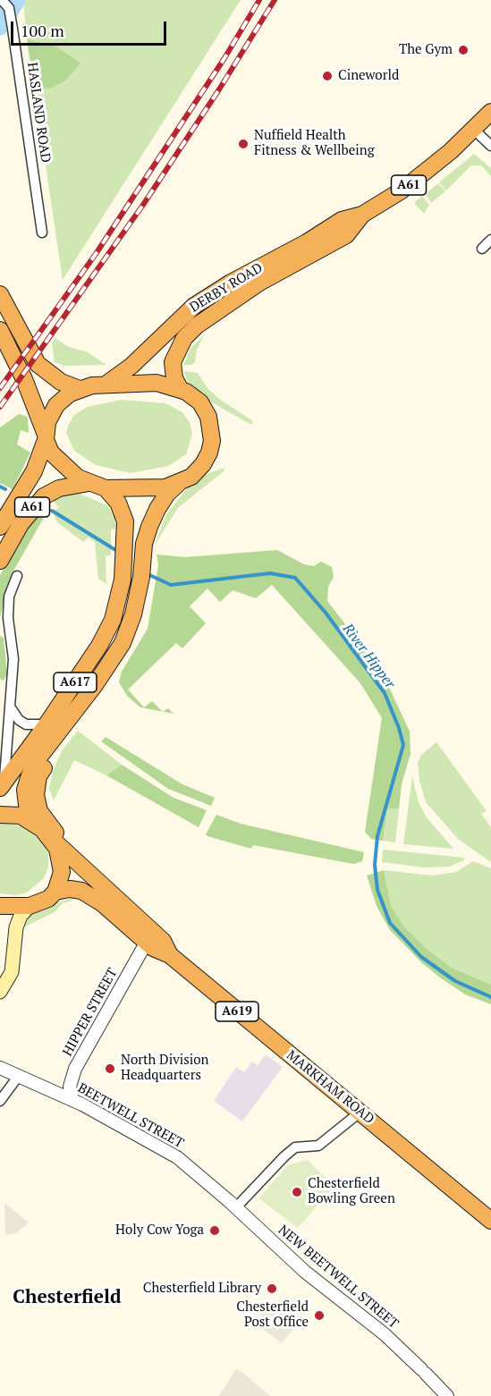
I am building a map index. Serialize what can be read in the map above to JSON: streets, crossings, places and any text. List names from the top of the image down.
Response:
{
  "streets": {
    "highway": [
      "A61",
      "DERBY ROAD",
      "A617",
      "A619",
      "MARKHAM ROAD"
    ],
    "street": [
      "HASLAND ROAD",
      "HIPPER STREET",
      "BEETWELL STREET",
      "NEW BEETWELL STREET"
    ]
  },
  "crossings": [
    ["A61", "DERBY ROAD"],
    ["A61", "A617"],
    ["DERBY ROAD", "A617"],
    ["A617", "A619"],
    ["A617", "MARKHAM ROAD"],
    ["A619", "MARKHAM ROAD"],
    ["HIPPER STREET", "MARKHAM ROAD"],
    ["HIPPER STREET", "BEETWELL STREET"],
    ["BEETWELL STREET", "NEW BEETWELL STREET"]
  ],
  "districts": ["Chesterfield"],
  "water": ["River Hipper"],
  "places": [
    "The Gym",
    "Cineworld",
    "Nuffield Health Fitness & Wellbeing",
    "North Division Headquarters",
    "Chesterfield Bowling Green",
    "Holy Cow Yoga",
    "Chesterfield Library",
    "Chesterfield Post Office"
  ],
  "scale_bar": "100 m"
}
